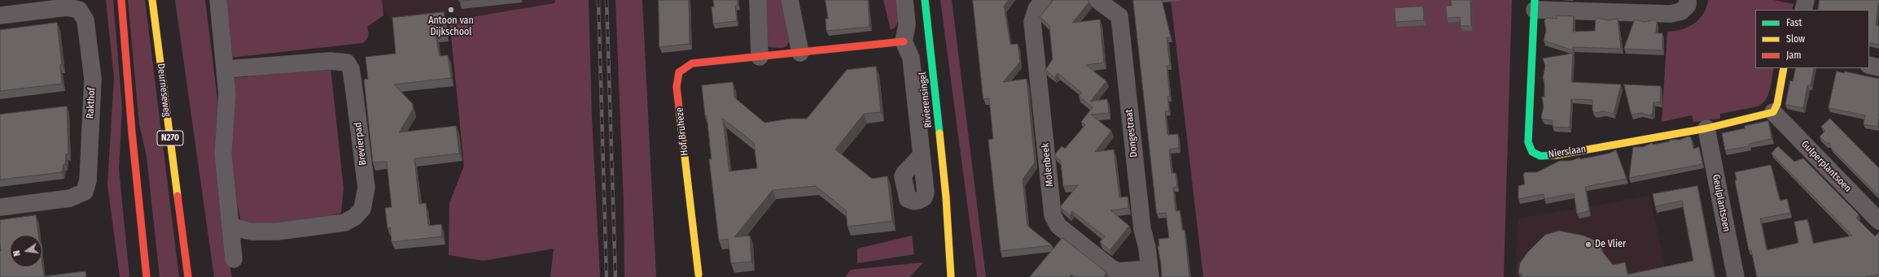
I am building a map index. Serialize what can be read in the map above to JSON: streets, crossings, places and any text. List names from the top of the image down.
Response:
{
  "streets": {
    "street": [
      "Deurneseweg",
      "Rivierensingel",
      "Rakthof",
      "Hof Bruheze",
      "Dongestraat",
      "N270",
      "Brevierpad",
      "Nierslaan",
      "Molenbeek",
      "Gulperplantsoen",
      "Geulplantsoen"
    ]
  },
  "crossings": [
    ["Dongestraat", "Molenbeek"],
    ["Nierslaan", "Geulplantsoen"]
  ],
  "places": ["Antoon van Dijkschool", "De Vlier"],
  "legend": ["Fast", "Slow", "Jam"],
  "north": "left"
}
